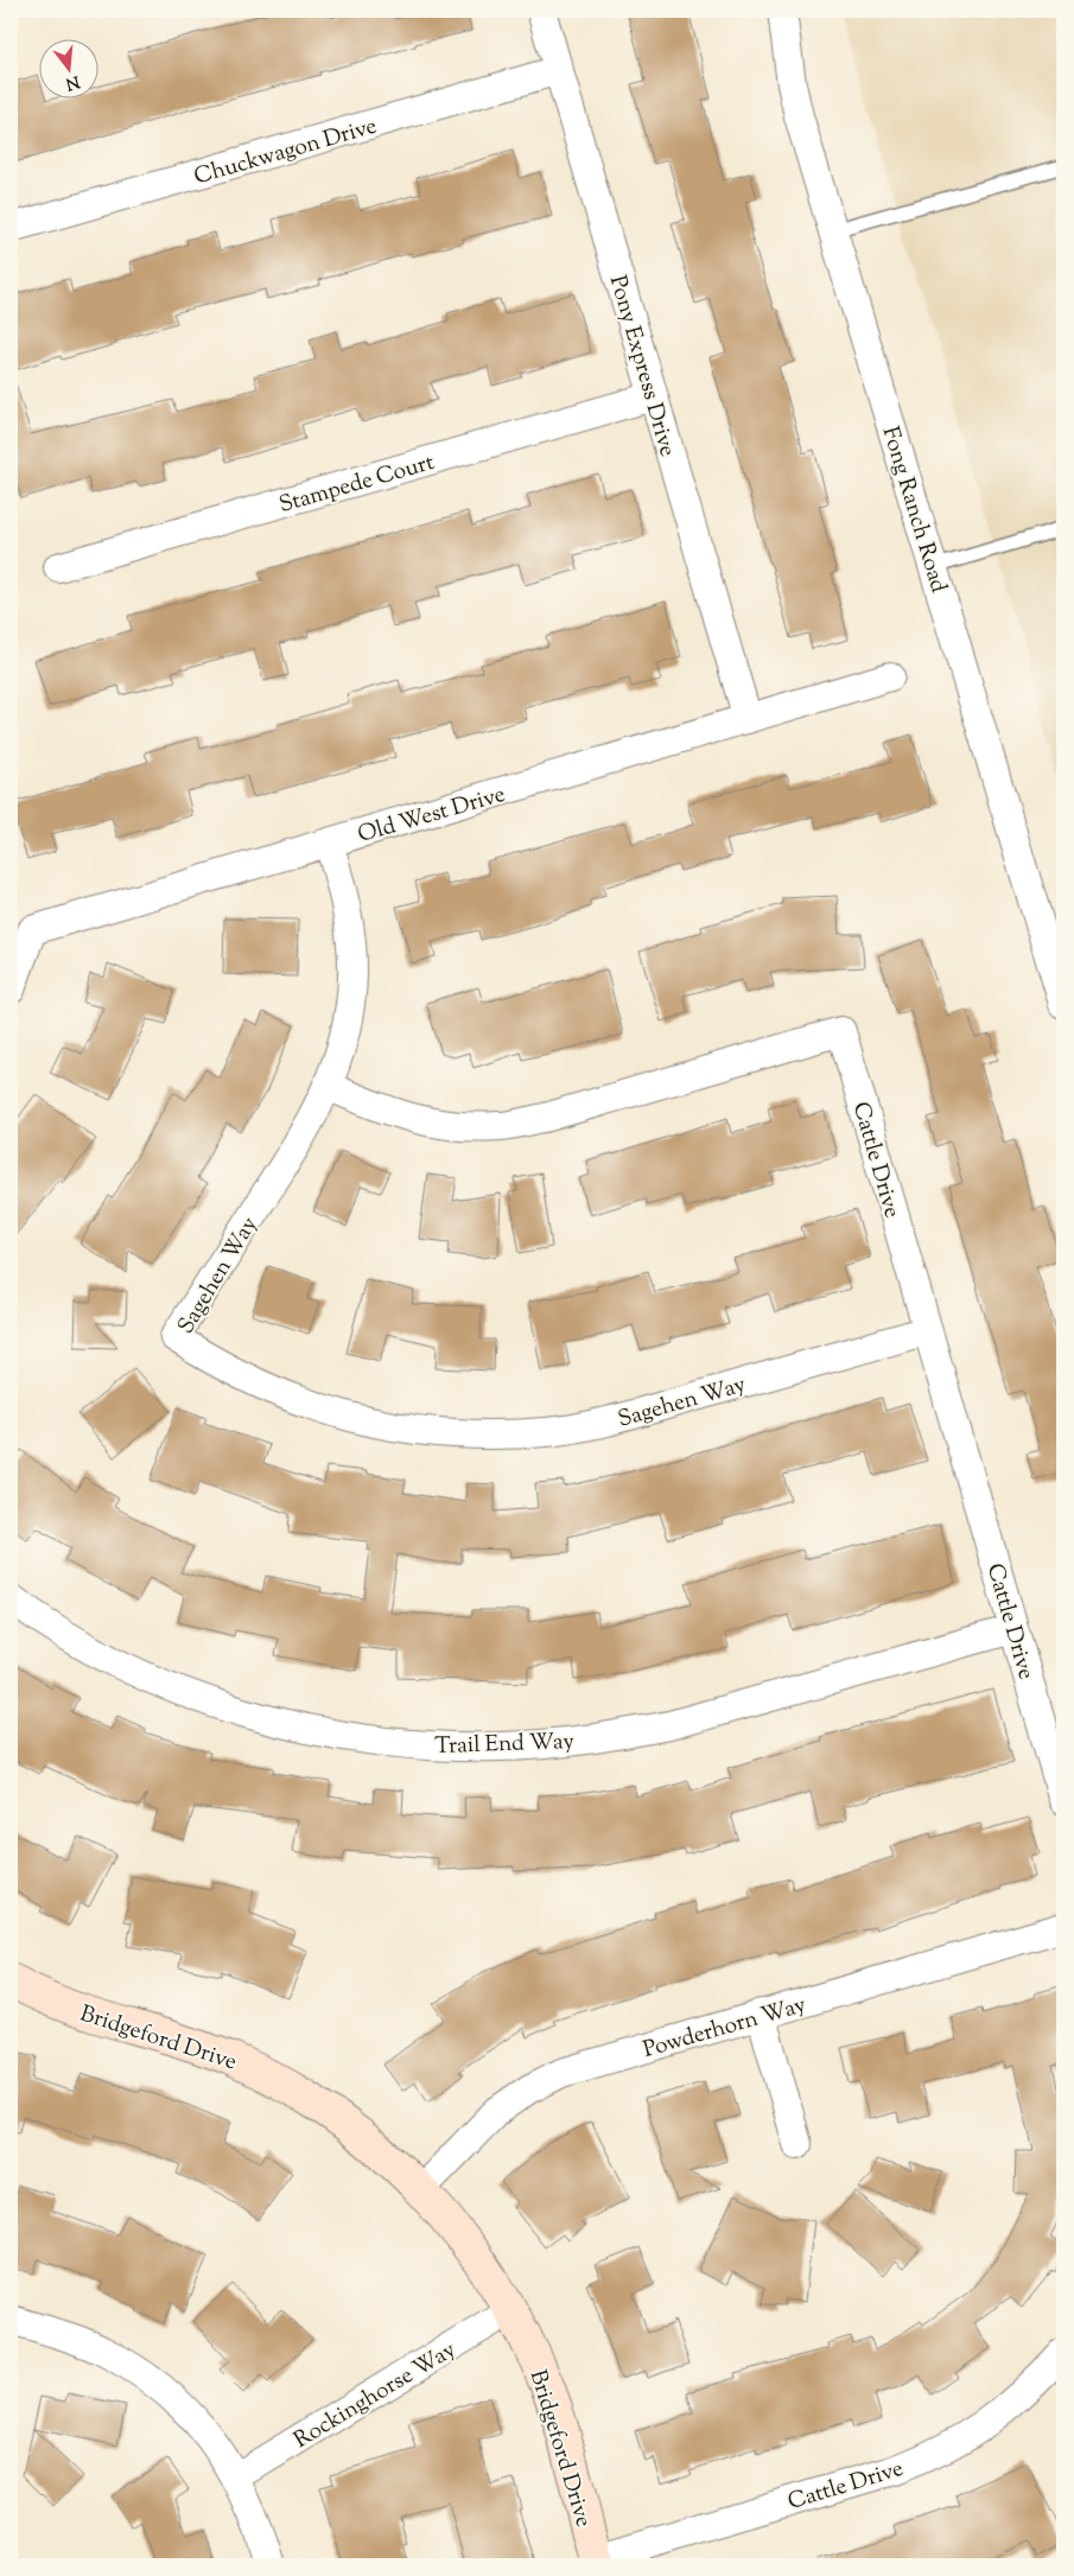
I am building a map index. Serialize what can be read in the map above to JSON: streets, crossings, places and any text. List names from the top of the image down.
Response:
{
  "streets": {
    "street": [
      "Chuckwagon Drive",
      "Pony Express Drive",
      "Stampede Court",
      "Fong Ranch Road",
      "Old West Drive",
      "Cattle Drive",
      "Sagehen Way",
      "Trail End Way",
      "Powderhorn Way",
      "Bridgeford Drive",
      "Rockinghorse Way"
    ]
  },
  "crossings": [
    ["Chuckwagon Drive", "Pony Express Drive"],
    ["Pony Express Drive", "Stampede Court"],
    ["Pony Express Drive", "Old West Drive"],
    ["Old West Drive", "Sagehen Way"],
    ["Cattle Drive", "Sagehen Way"],
    ["Cattle Drive", "Trail End Way"],
    ["Cattle Drive", "Bridgeford Drive"],
    ["Powderhorn Way", "Bridgeford Drive"],
    ["Bridgeford Drive", "Rockinghorse Way"]
  ],
  "north": "bottom"
}
